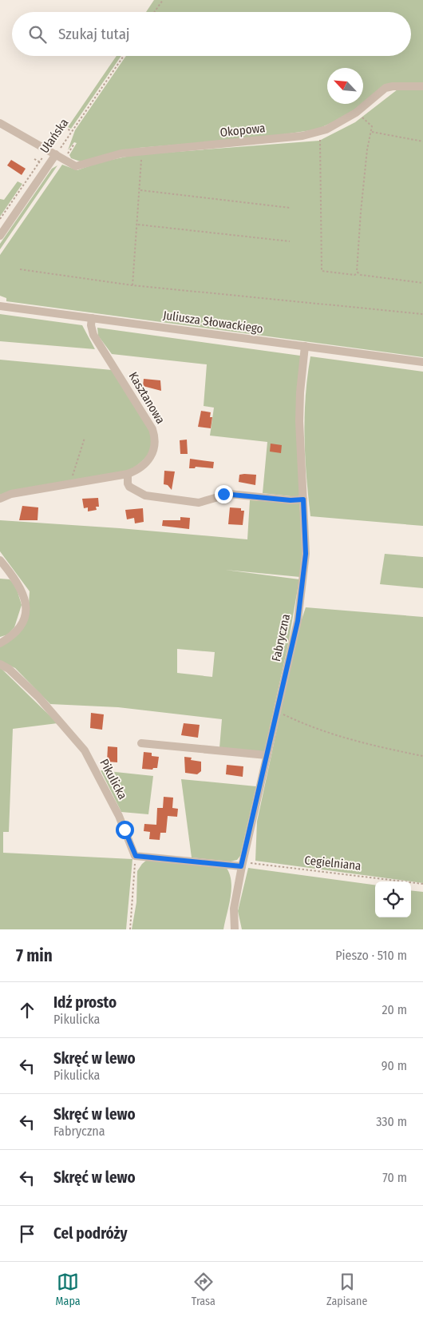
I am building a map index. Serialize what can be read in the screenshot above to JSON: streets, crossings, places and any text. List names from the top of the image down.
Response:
{
  "streets": {
    "street": [
      "Okopowa",
      "Ułańska",
      "Juliusza Słowackiego",
      "Kasztanowa",
      "Fabryczna",
      "Pikulicka"
    ],
    "path": ["Cegielniana"]
  },
  "crossings": [
    ["Okopowa", "Ułańska"],
    ["Juliusza Słowackiego", "Kasztanowa"],
    ["Juliusza Słowackiego", "Fabryczna"],
    ["Fabryczna", "Cegielniana"]
  ],
  "north": "top left",
  "page": {
    "search": "Szukaj tutaj",
    "heading": ["7 min", "Pieszo · 510 m"],
    "list": [
      ["Idź prosto", "Pikulicka", "20 m"],
      ["Skręć w lewo", "Pikulicka", "90 m"],
      ["Skręć w lewo", "Fabryczna", "330 m"],
      ["Skręć w lewo", "70 m"],
      "Cel podróży"
    ],
    "nav": ["Mapa", "Trasa", "Zapisane"]
  }
}
